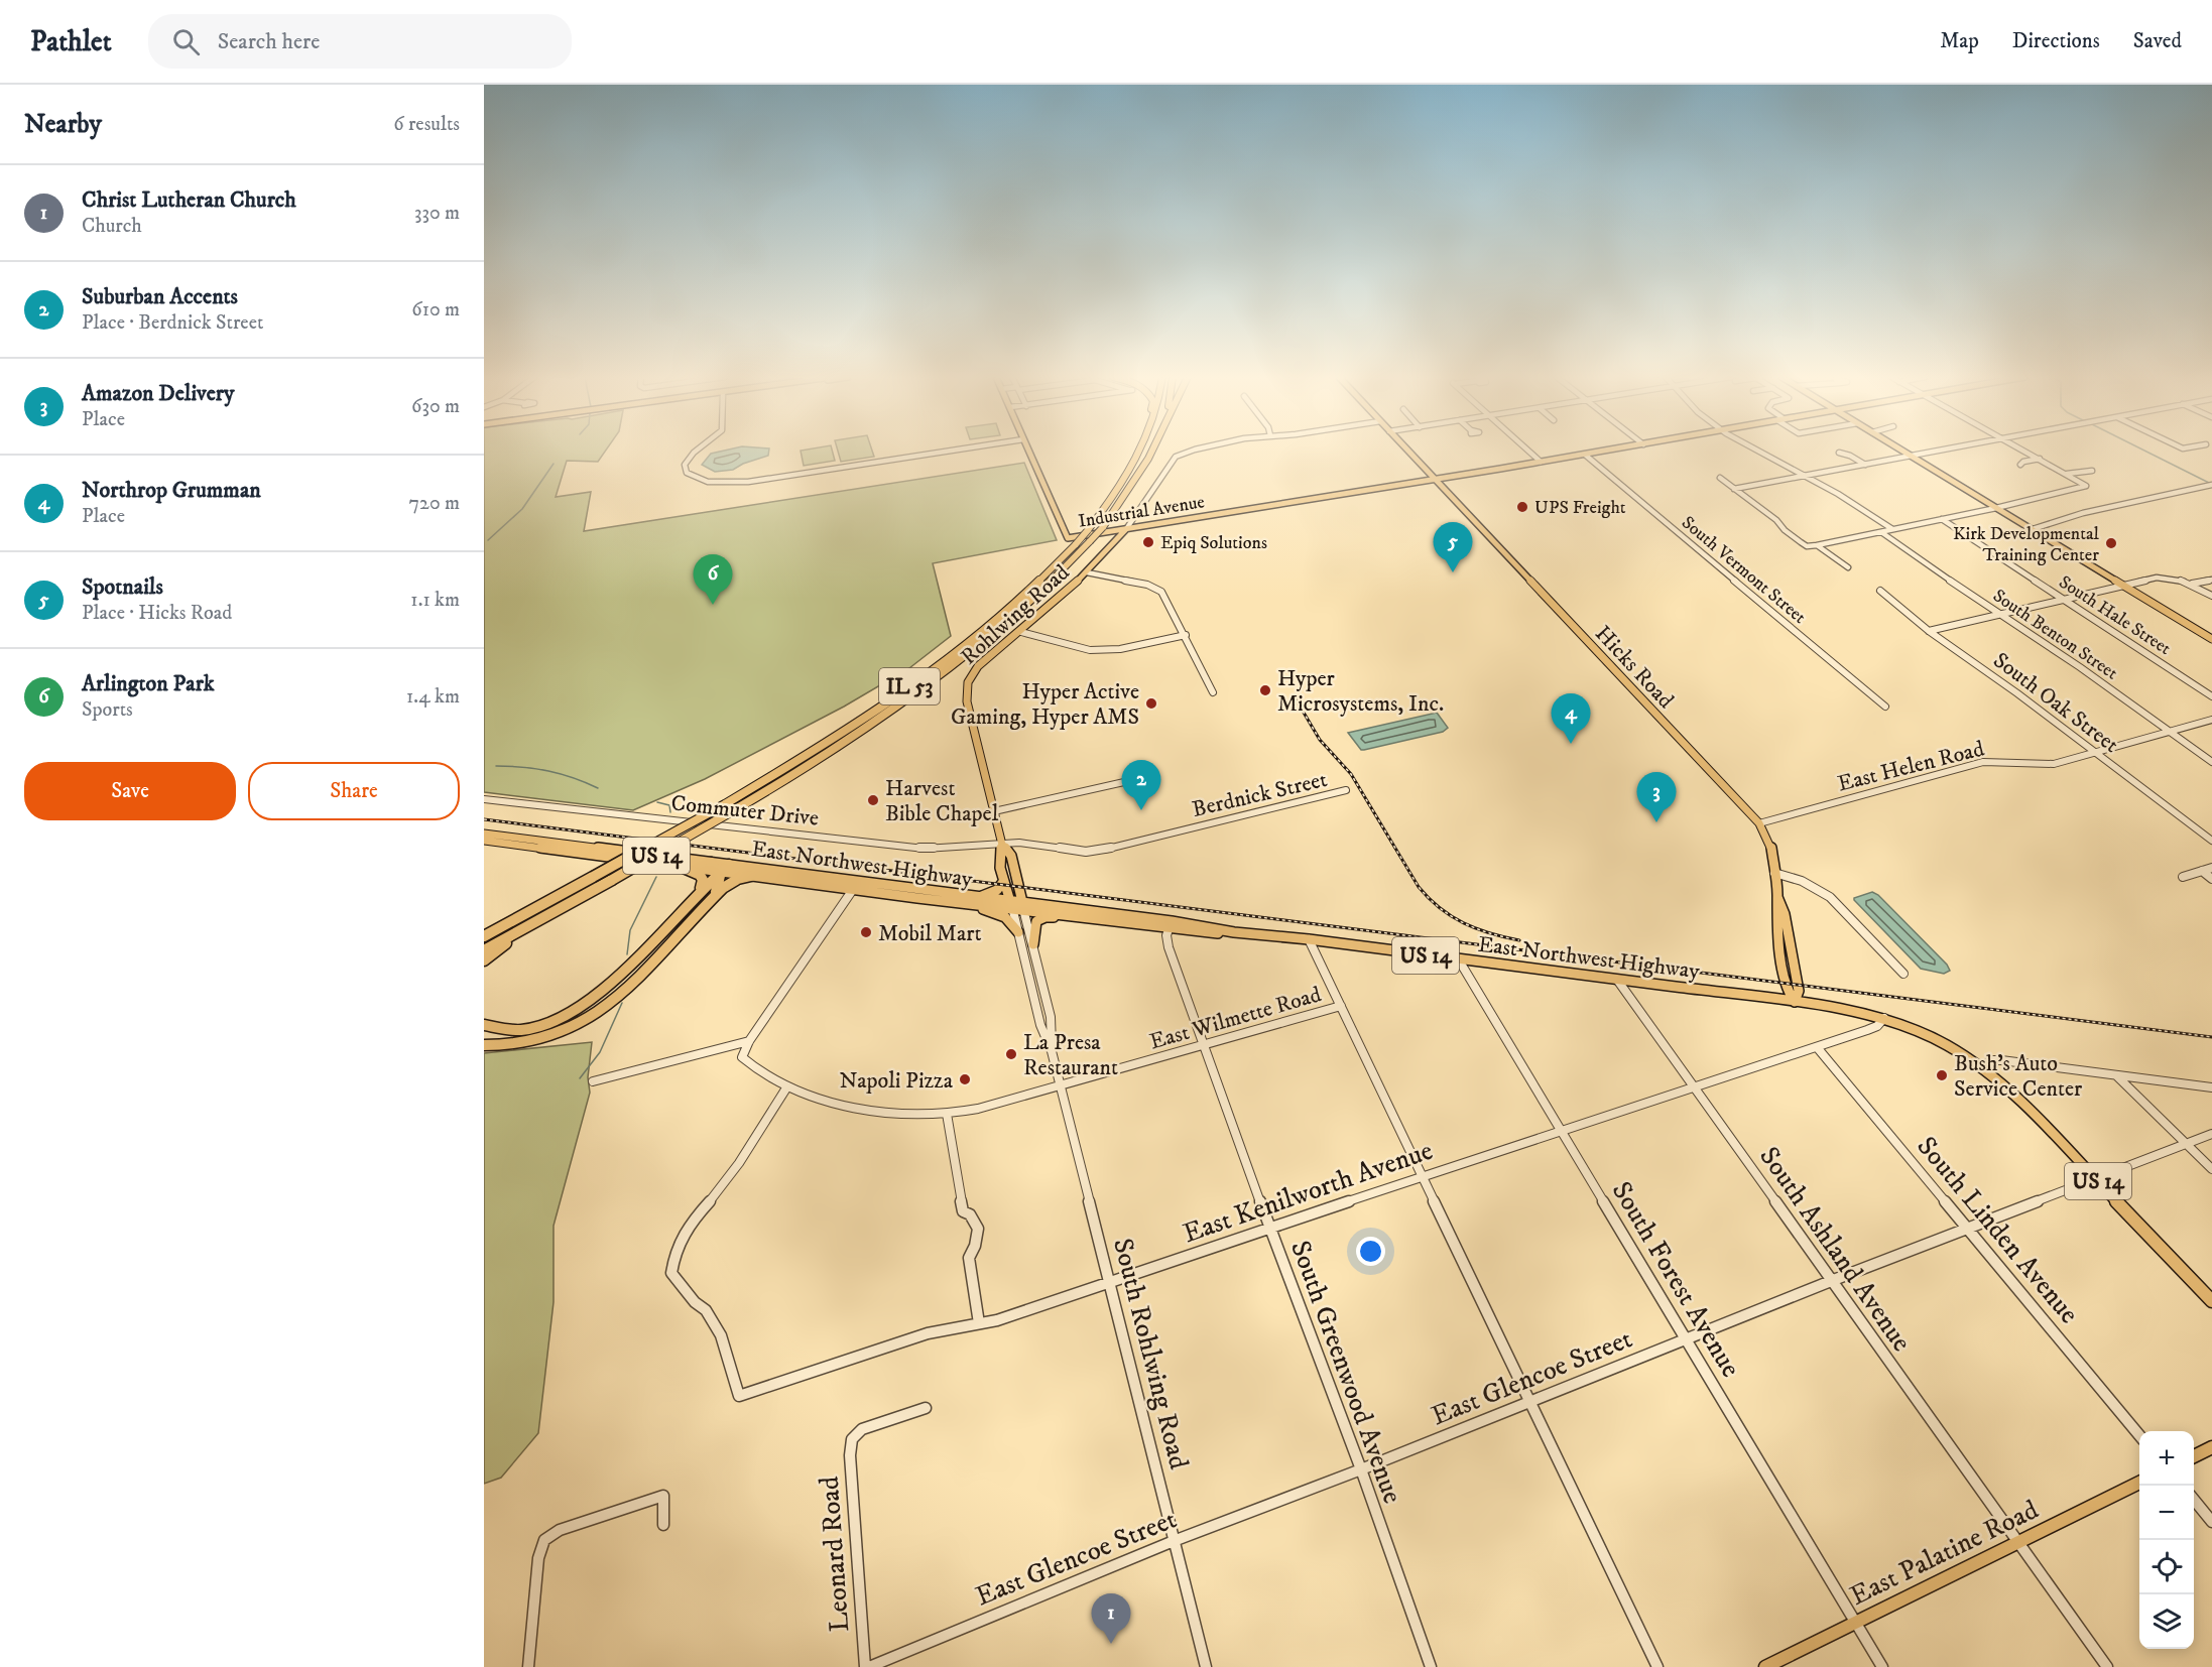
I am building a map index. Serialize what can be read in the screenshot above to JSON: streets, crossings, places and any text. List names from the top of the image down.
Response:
{
  "streets": {
    "highway": ["IL 53"],
    "main road": [
      "Industrial Avenue",
      "Rohlwing Road",
      "Hicks Road",
      "US 14",
      "East Northwest Highway",
      "East Palatine Road"
    ],
    "street": [
      "South Vermont Street",
      "South Hale Street",
      "South Benton Street",
      "South Oak Street",
      "East Helen Road",
      "Berdnick Street",
      "Commuter Drive",
      "East Wilmette Road",
      "East Kenilworth Avenue",
      "South Linden Avenue",
      "South Ashland Avenue",
      "South Forest Avenue",
      "South Rohlwing Road",
      "South Greenwood Avenue",
      "East Glencoe Street",
      "Leonard Road"
    ]
  },
  "crossings": [
    ["Industrial Avenue", "South Vermont Street"],
    ["Industrial Avenue", "Rohlwing Road"],
    ["Industrial Avenue", "Hicks Road"],
    ["Rohlwing Road", "Berdnick Street"],
    ["Rohlwing Road", "Commuter Drive"],
    ["Rohlwing Road", "East Northwest Highway"],
    ["Rohlwing Road", "South Rohlwing Road"],
    ["South Benton Street", "East Helen Road"],
    ["Hicks Road", "East Helen Road"],
    ["Hicks Road", "US 14"],
    ["Hicks Road", "East Northwest Highway"],
    ["South Oak Street", "East Helen Road"],
    ["Berdnick Street", "Commuter Drive"],
    ["US 14", "East Northwest Highway"],
    ["US 14", "East Kenilworth Avenue"],
    ["US 14", "East Glencoe Street"],
    ["East Northwest Highway", "South Ashland Avenue"],
    ["East Northwest Highway", "South Forest Avenue"],
    ["East Northwest Highway", "South Rohlwing Road"],
    ["East Northwest Highway", "South Greenwood Avenue"],
    ["East Wilmette Road", "East Kenilworth Avenue"],
    ["East Wilmette Road", "South Rohlwing Road"],
    ["East Wilmette Road", "South Greenwood Avenue"],
    ["East Kenilworth Avenue", "South Linden Avenue"],
    ["East Kenilworth Avenue", "South Ashland Avenue"],
    ["East Kenilworth Avenue", "South Forest Avenue"],
    ["East Kenilworth Avenue", "South Rohlwing Road"],
    ["East Kenilworth Avenue", "South Greenwood Avenue"],
    ["South Linden Avenue", "East Glencoe Street"],
    ["South Ashland Avenue", "East Glencoe Street"],
    ["South Ashland Avenue", "East Palatine Road"],
    ["South Forest Avenue", "East Glencoe Street"],
    ["South Forest Avenue", "East Palatine Road"],
    ["South Rohlwing Road", "East Glencoe Street"],
    ["South Greenwood Avenue", "East Glencoe Street"],
    ["East Glencoe Street", "Leonard Road"]
  ],
  "places": [
    "UPS Freight",
    "Epiq Solutions",
    "Kirk Developmental Training Center",
    "Hyper Microsystems, Inc.",
    "Hyper Active Gaming, Hyper AMS",
    "Harvest Bible Chapel",
    "Mobil Mart",
    "La Presa Restaurant",
    "Bush's Auto Service Center",
    "Napoli Pizza"
  ],
  "page": {
    "header": "Pathlet",
    "search": "Search here",
    "nav": ["Map", "Directions", "Saved"],
    "heading": ["Nearby", "6 results"],
    "list": [
      {
        "mark": "1",
        "name": "Christ Lutheran Church",
        "note": "Church",
        "value": "330 m"
      },
      {
        "mark": "2",
        "name": "Suburban Accents",
        "note": "Place · Berdnick Street",
        "value": "610 m"
      },
      {
        "mark": "3",
        "name": "Amazon Delivery",
        "note": "Place",
        "value": "630 m"
      },
      {
        "mark": "4",
        "name": "Northrop Grumman",
        "note": "Place",
        "value": "720 m"
      },
      {
        "mark": "5",
        "name": "Spotnails",
        "note": "Place · Hicks Road",
        "value": "1.1 km"
      },
      {
        "mark": "6",
        "name": "Arlington Park",
        "note": "Sports",
        "value": "1.4 km"
      }
    ],
    "pins": [
      "5",
      "6",
      "4",
      "2",
      "3",
      "1"
    ],
    "buttons": ["Save", "Share"],
    "map_buttons": ["+", "−"]
  }
}
